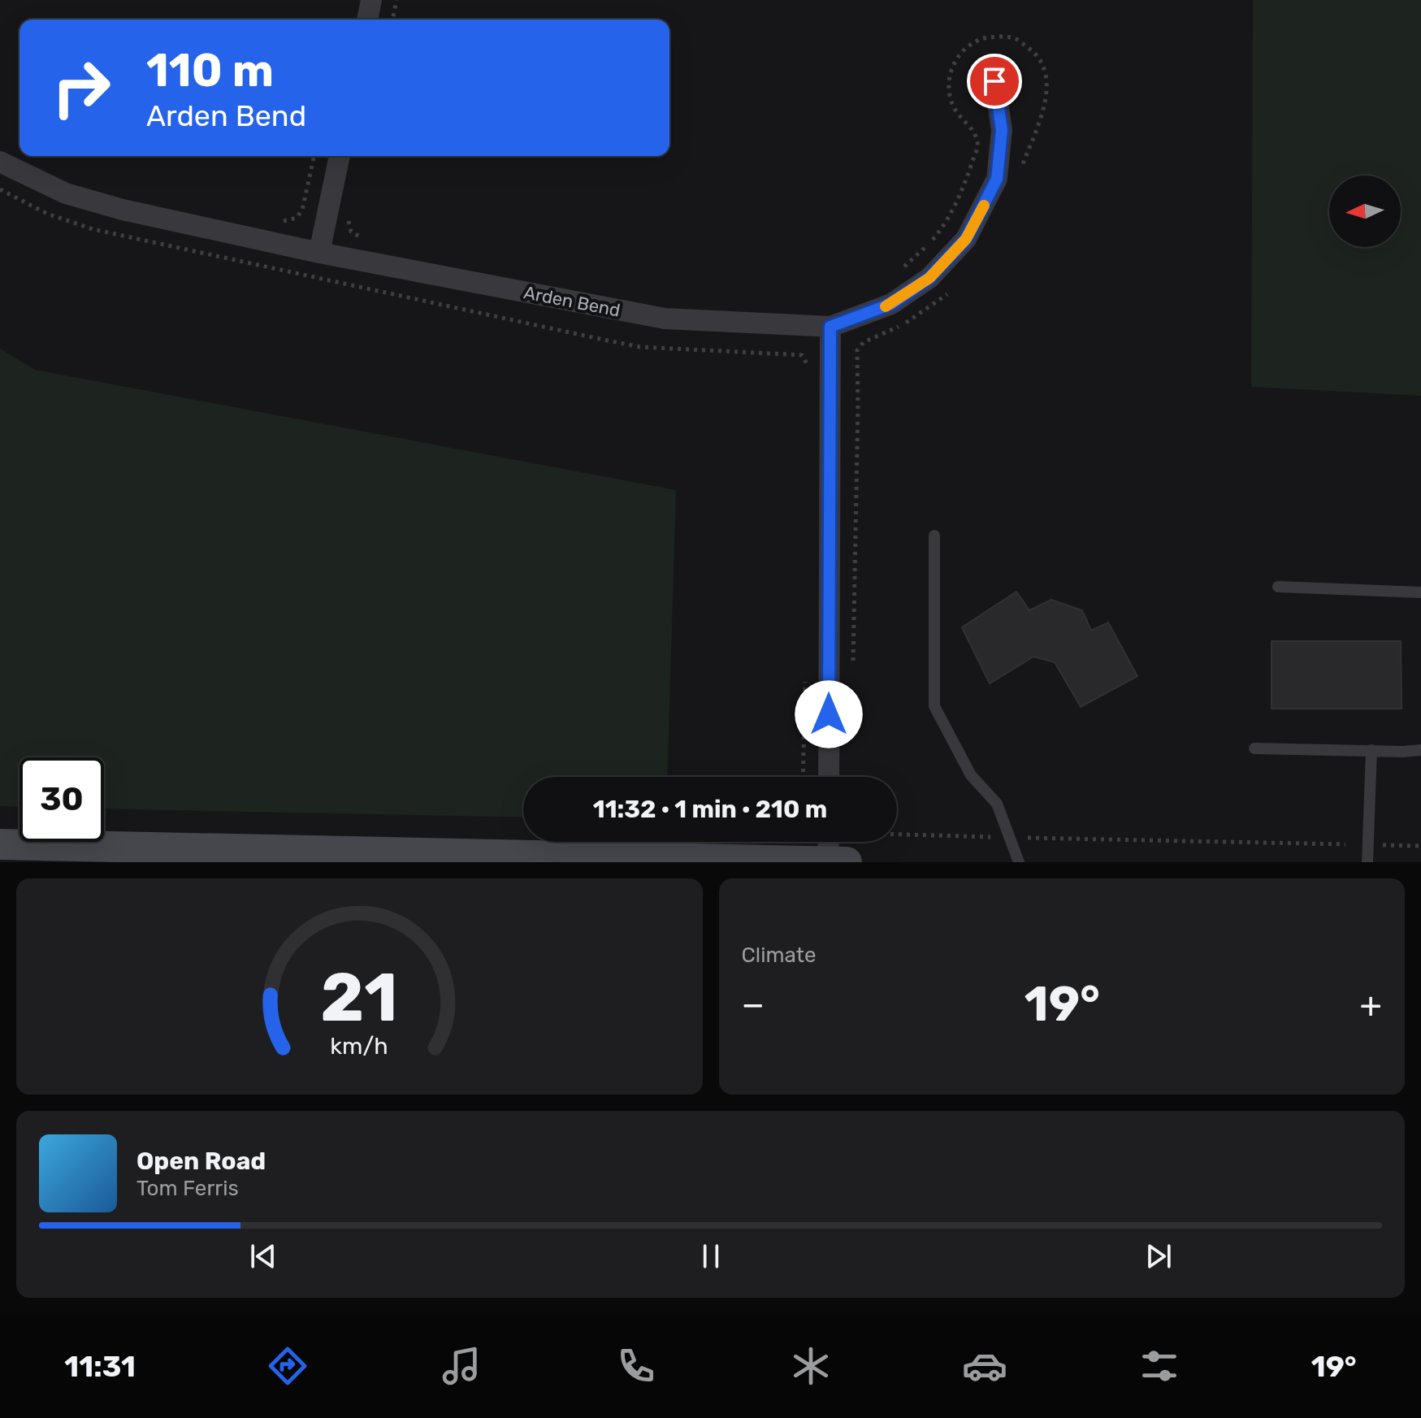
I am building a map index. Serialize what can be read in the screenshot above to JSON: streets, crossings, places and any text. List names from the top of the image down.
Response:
{
  "streets": {
    "street": ["Arden Bend"]
  },
  "north": "left",
  "page": {
    "turn": ["110 m", "Arden Bend"],
    "limit": "30",
    "trip": "11:32 · 1 min · 210 m",
    "tile": "Climate",
    "heat": ["−", "19°", "+"],
    "song": ["Open Road", "Tom Ferris"],
    "tabs": ["11:31", "19°"],
    "gauge": ["21", "km/h"]
  }
}
